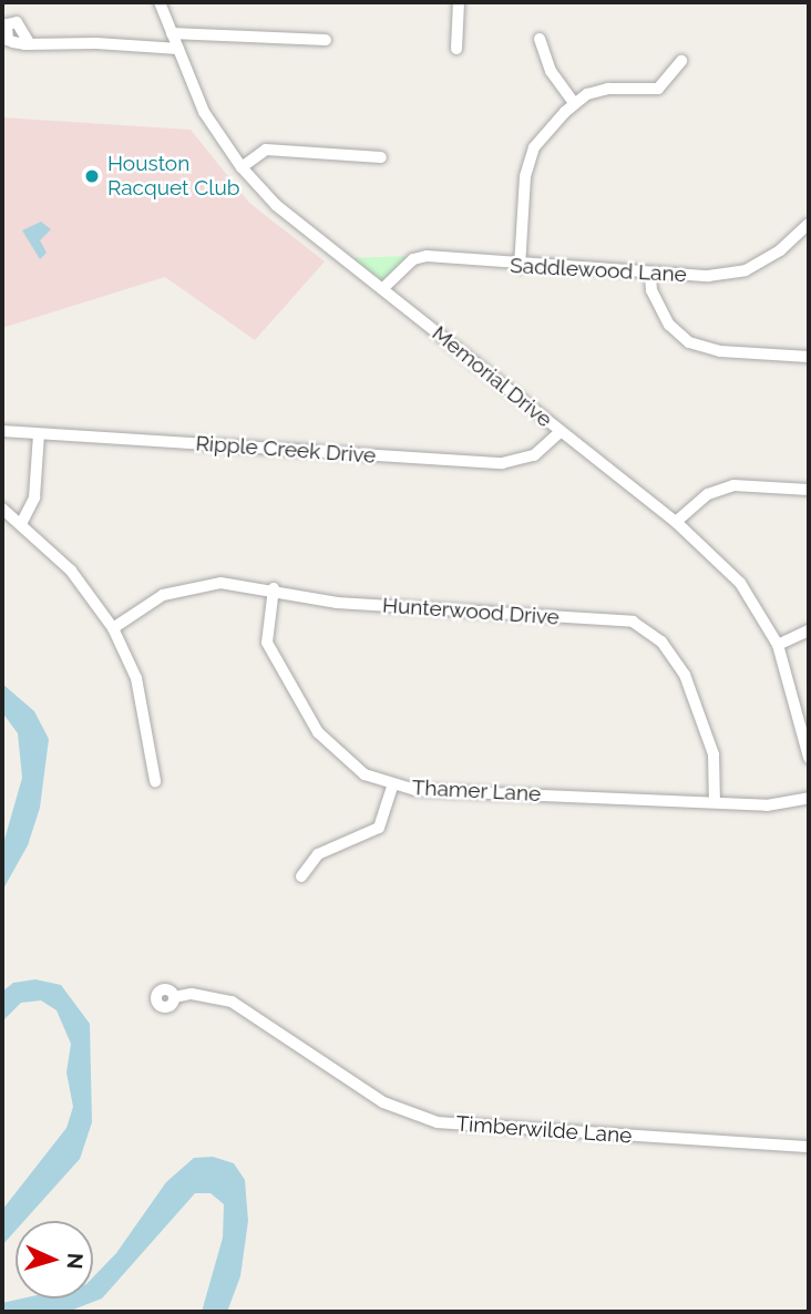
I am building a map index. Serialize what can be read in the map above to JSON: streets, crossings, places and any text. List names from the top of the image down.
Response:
{
  "streets": {
    "street": [
      "Saddlewood Lane",
      "Memorial Drive",
      "Ripple Creek Drive",
      "Hunterwood Drive",
      "Thamer Lane",
      "Timberwilde Lane"
    ]
  },
  "crossings": [
    ["Saddlewood Lane", "Memorial Drive"],
    ["Memorial Drive", "Ripple Creek Drive"],
    ["Hunterwood Drive", "Thamer Lane"]
  ],
  "places": ["Houston Racquet Club"],
  "north": "right"
}
